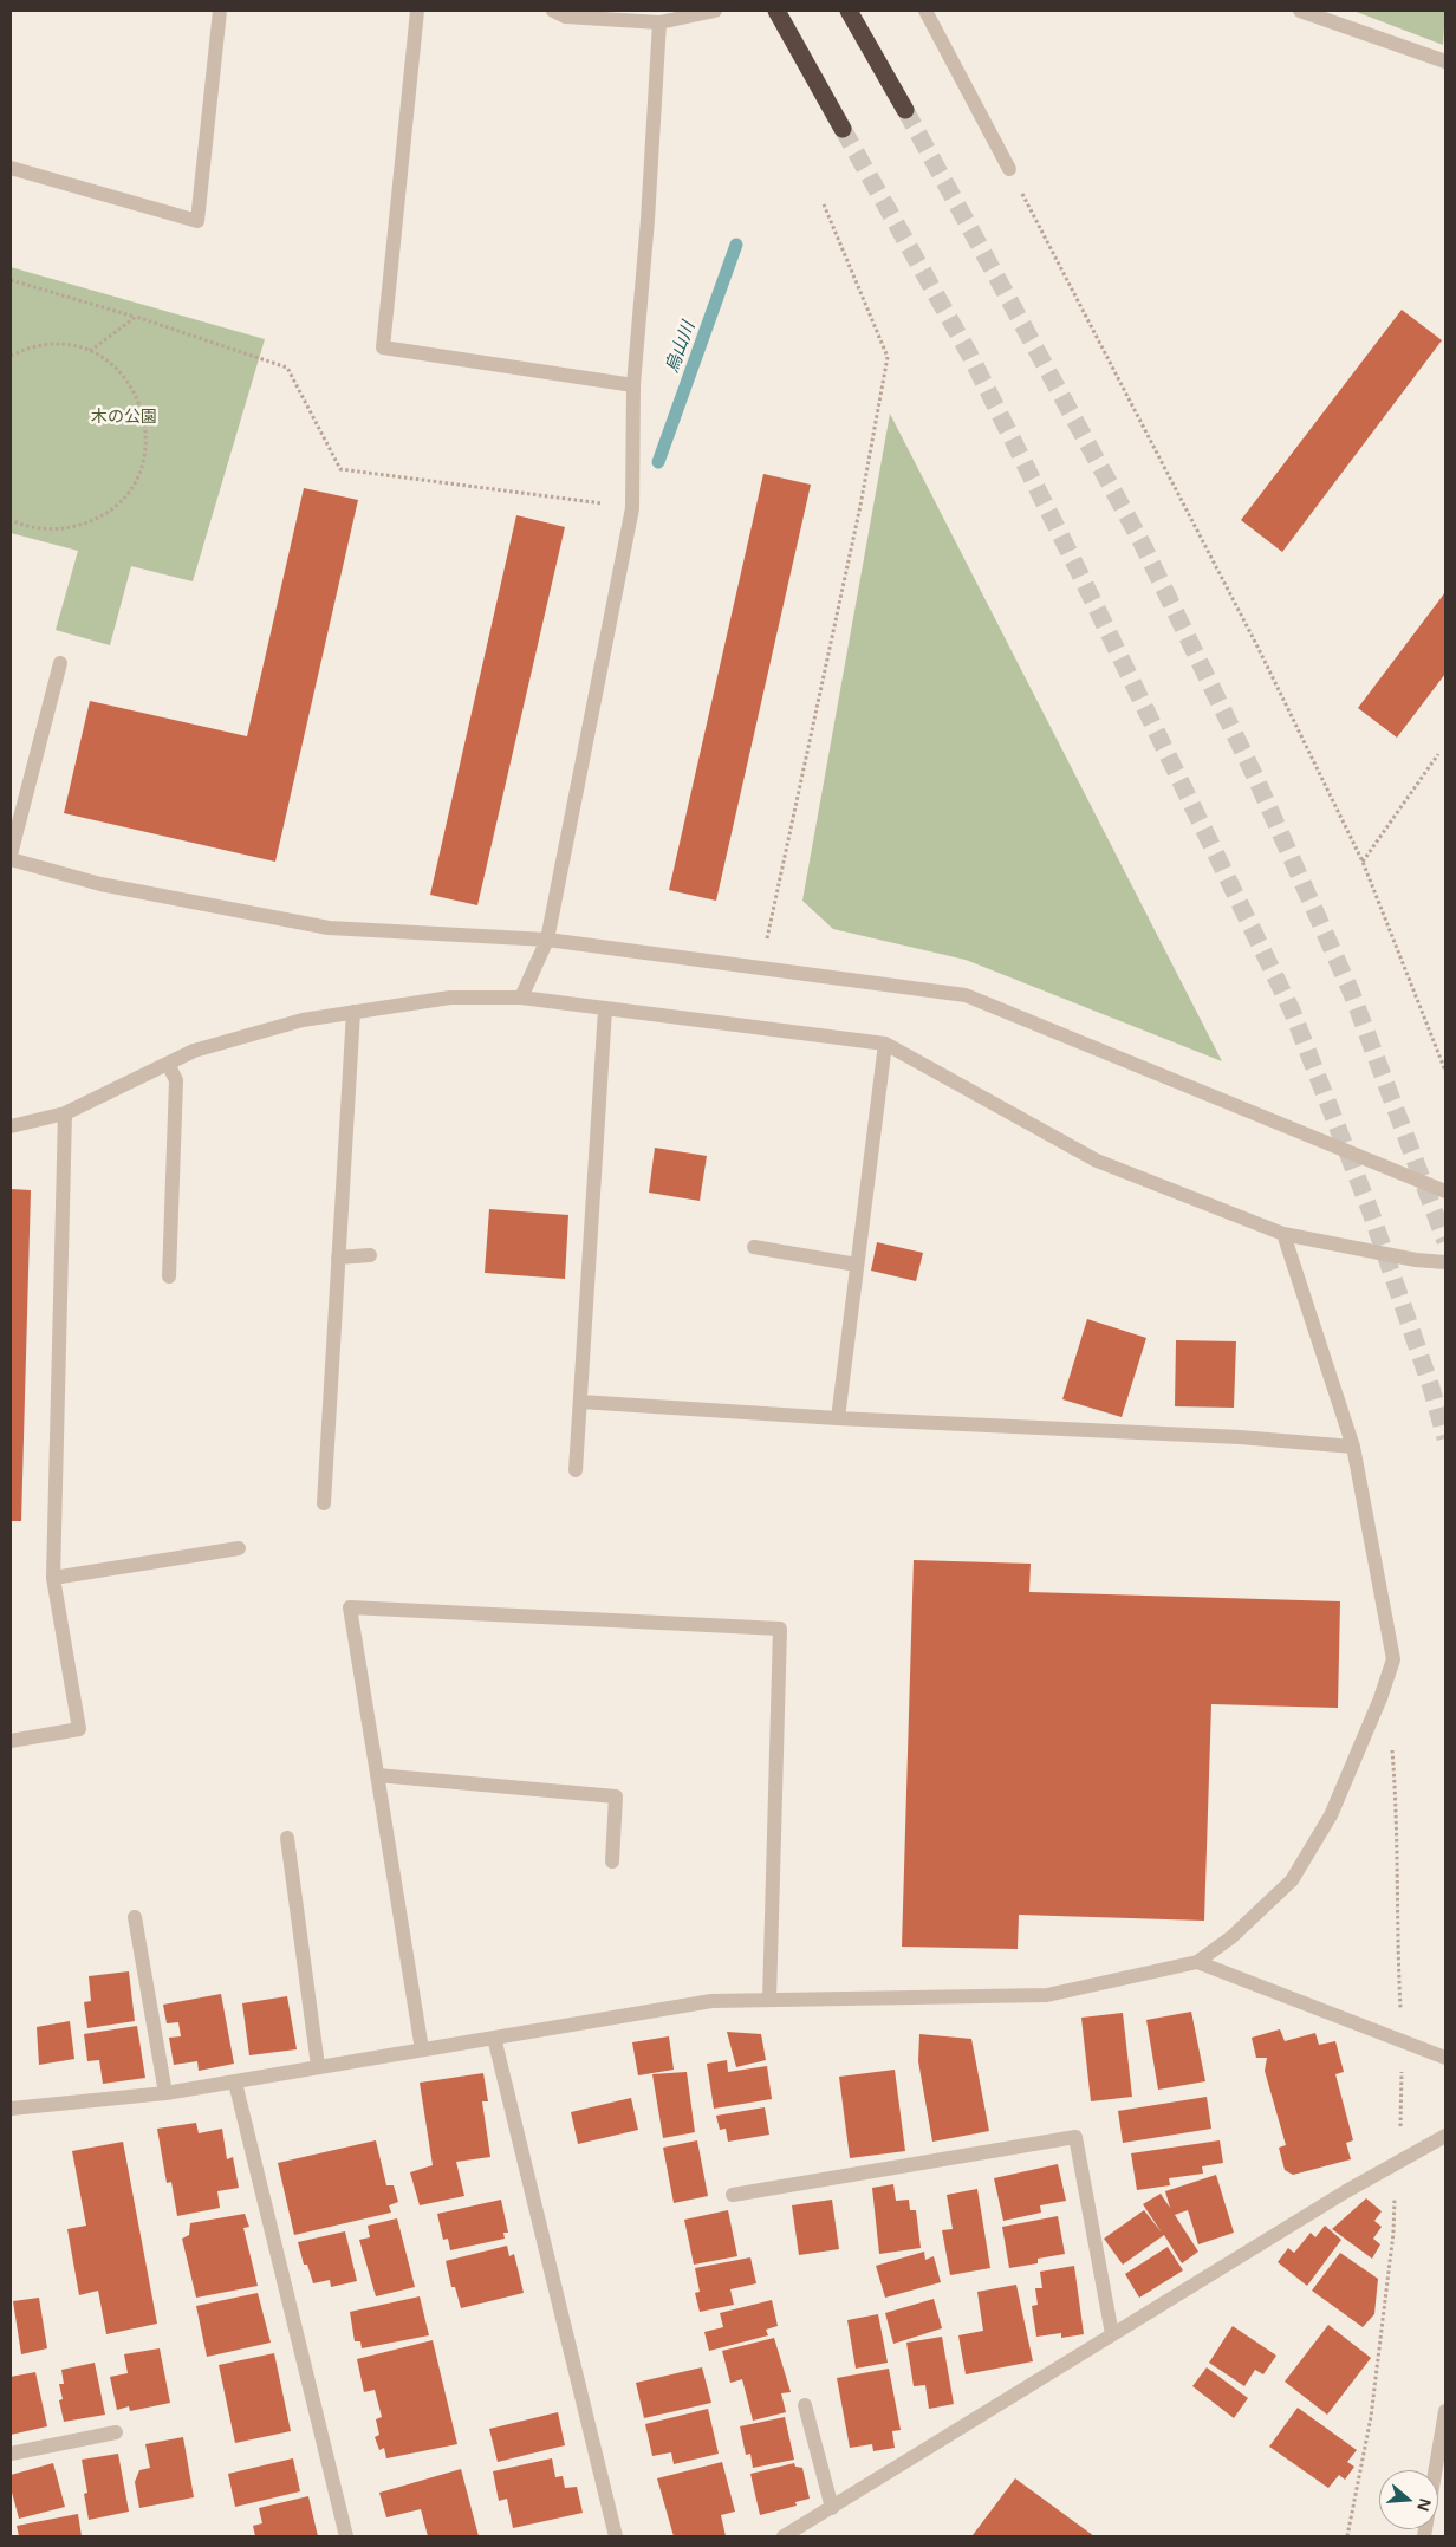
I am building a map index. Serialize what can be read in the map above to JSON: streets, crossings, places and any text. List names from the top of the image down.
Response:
{
  "water": ["烏山川"],
  "parks": ["木の公園"],
  "north": "right"
}
